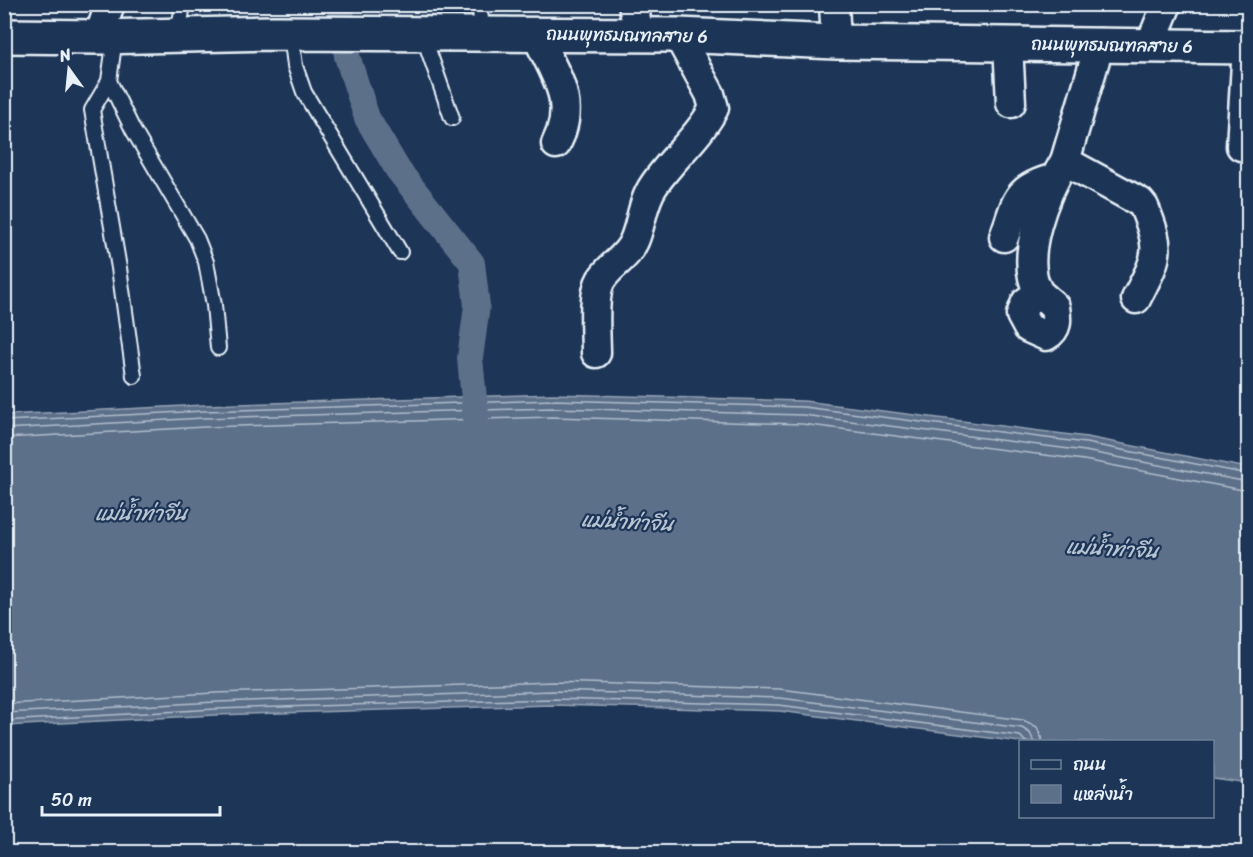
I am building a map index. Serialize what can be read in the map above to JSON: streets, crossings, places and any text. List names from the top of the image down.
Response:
{
  "streets": {
    "main road": ["ถนนพุทธมณฑลสาย 6"]
  },
  "water": ["แม่น้ำท่าจีน"],
  "legend": ["ถนน", "แหล่งน้ำ"],
  "scale_bar": "50 m",
  "north": "top"
}
